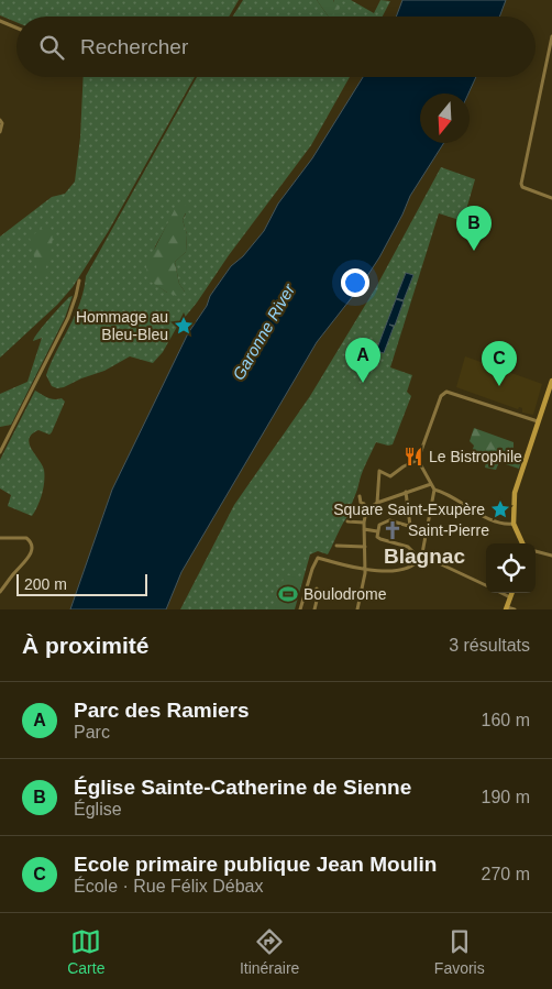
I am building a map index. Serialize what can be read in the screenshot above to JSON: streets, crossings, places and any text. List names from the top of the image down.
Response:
{
  "districts": ["Blagnac"],
  "water": ["Garonne River"],
  "places": {
    "place": ["Hommage au Bleu-Bleu", "Square Saint-Exupère"],
    "restaurant": ["Le Bistrophile"],
    "church": ["Saint-Pierre"],
    "sports": ["Boulodrome"]
  },
  "scale_bar": "200 m",
  "north": "bottom",
  "page": {
    "search": "Rechercher",
    "pins": ["B", "A", "C"],
    "scale": "200 m",
    "heading": ["À proximité", "3 résultats"],
    "list": [
      {
        "mark": "A",
        "name": "Parc des Ramiers",
        "note": "Parc",
        "value": "160 m"
      },
      {
        "mark": "B",
        "name": "Église Sainte-Catherine de Sienne",
        "note": "Église",
        "value": "190 m"
      },
      {
        "mark": "C",
        "name": "Ecole primaire publique Jean Moulin",
        "note": "École · Rue Félix Débax",
        "value": "270 m"
      }
    ],
    "nav": ["Carte", "Itinéraire", "Favoris"]
  }
}
